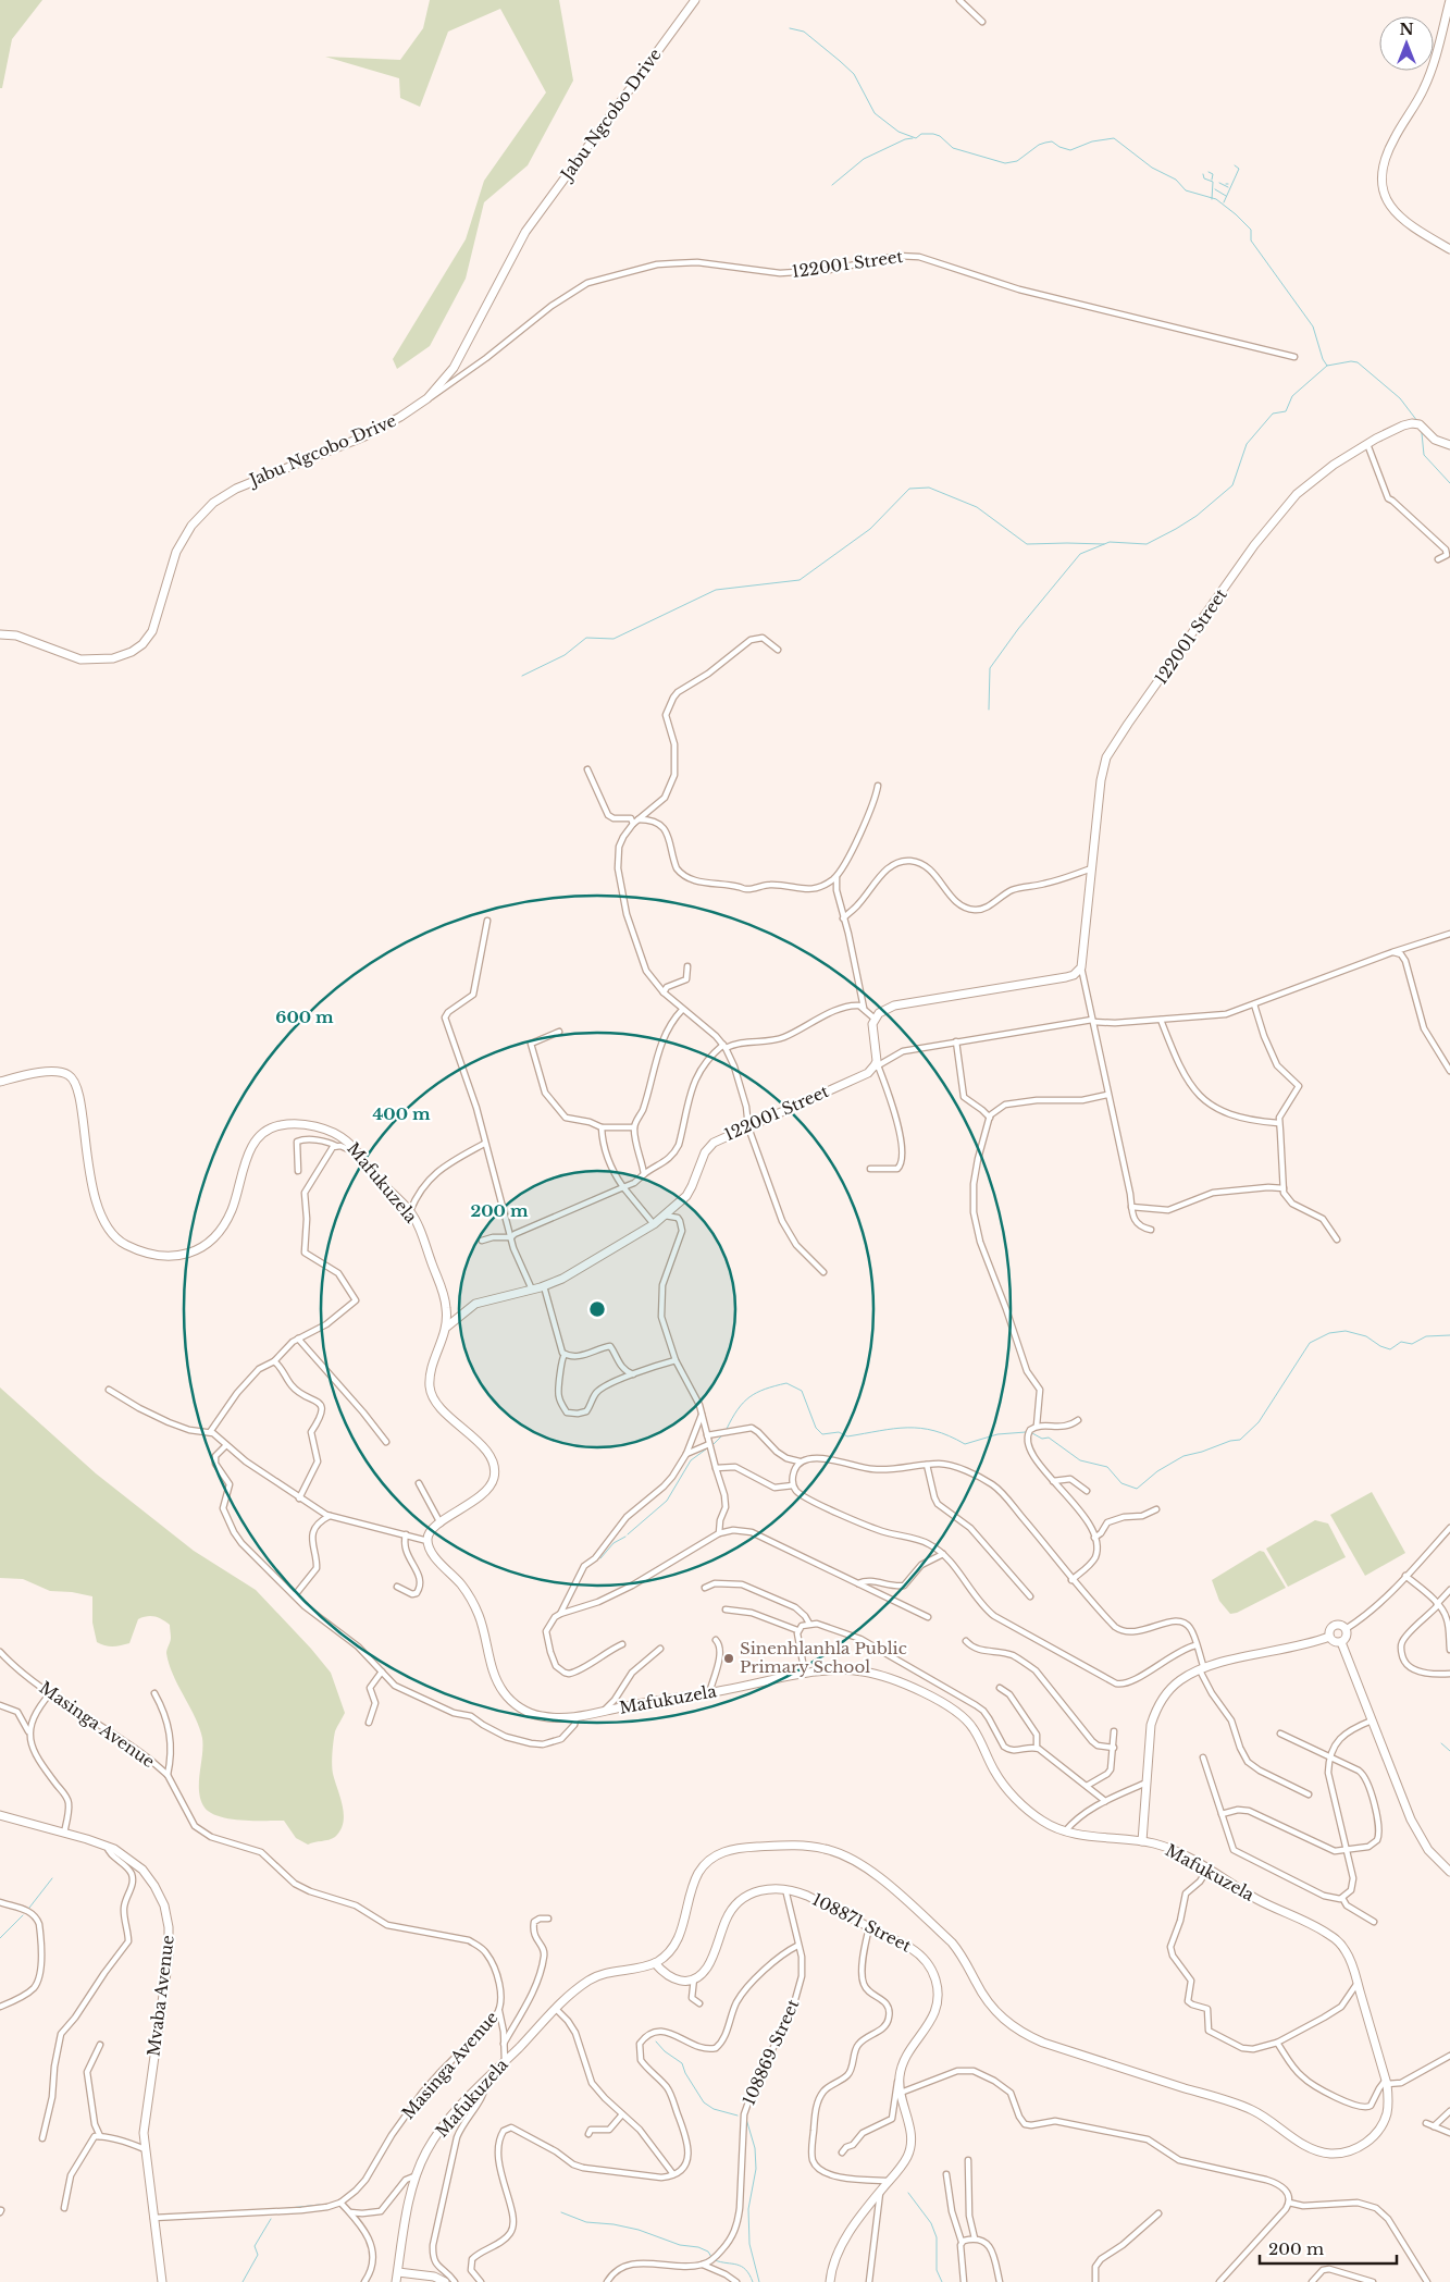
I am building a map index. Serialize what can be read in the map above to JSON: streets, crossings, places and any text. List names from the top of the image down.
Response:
{
  "streets": {
    "main road": [
      "Jabu Ngcobo Drive",
      "122001 Street",
      "Mafukuzela",
      "108871 Street",
      "Mvaba Avenue"
    ],
    "street": ["Masinga Avenue", "108869 Street"]
  },
  "crossings": [
    ["Jabu Ngcobo Drive", "122001 Street"],
    ["122001 Street", "Mafukuzela"],
    ["Masinga Avenue", "Mvaba Avenue"],
    ["108871 Street", "108869 Street"]
  ],
  "places": ["Sinenhlanhla Public Primary School"],
  "scale_bar": "200 m",
  "north": "top",
  "rings": ["600 m", "400 m", "200 m"]
}
